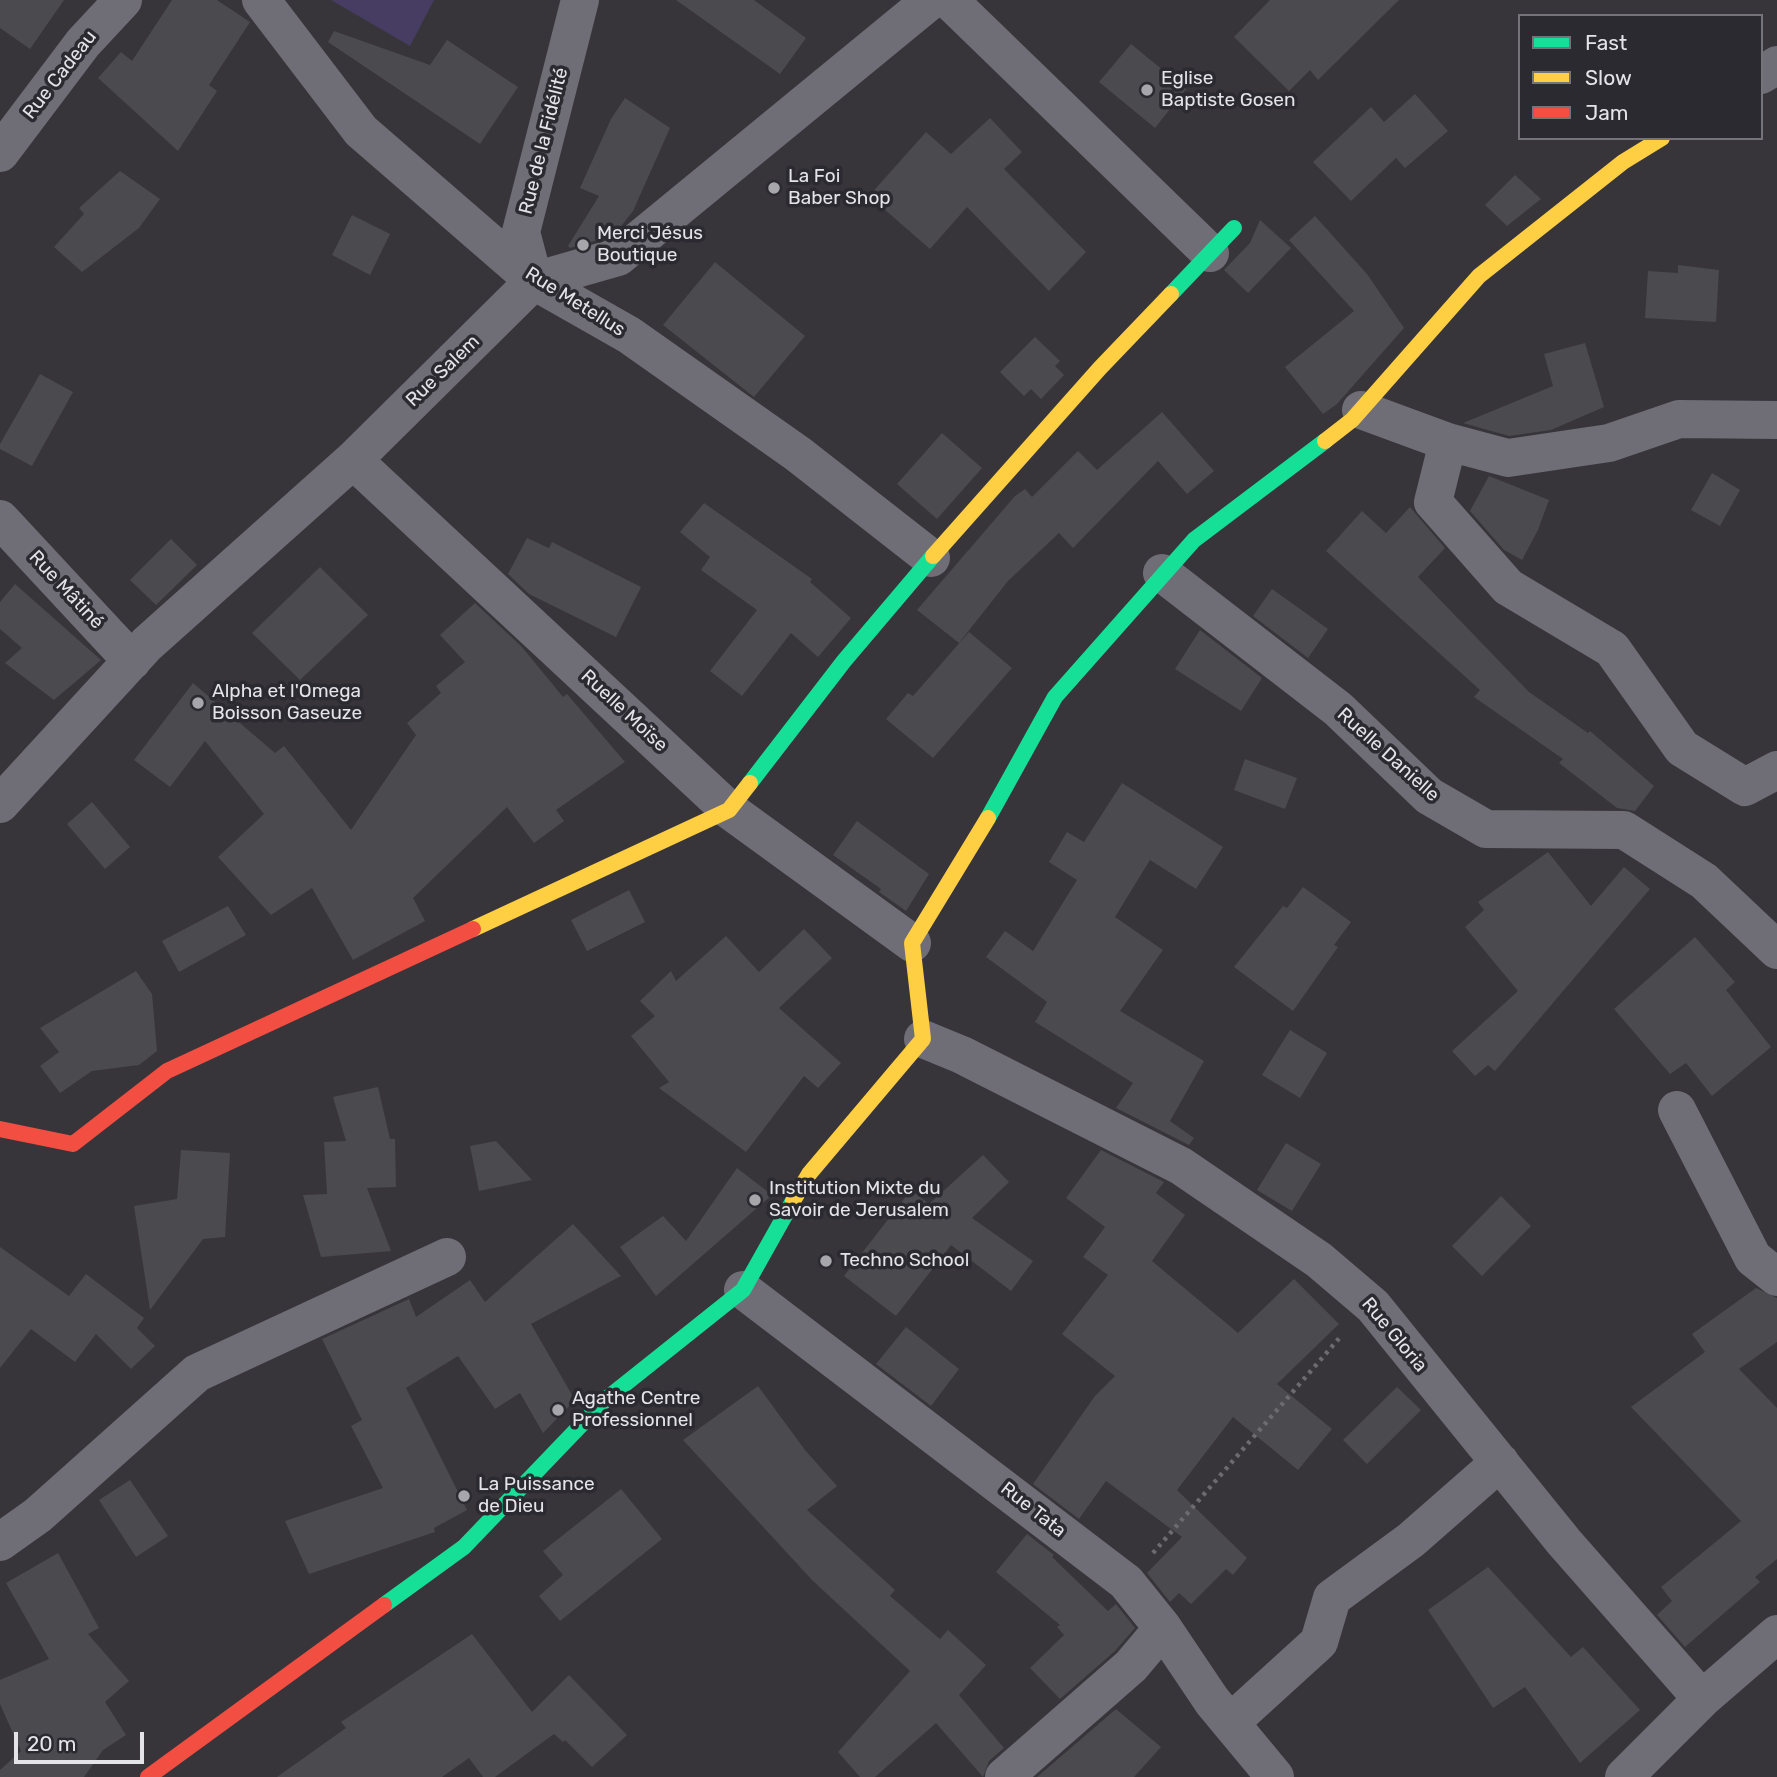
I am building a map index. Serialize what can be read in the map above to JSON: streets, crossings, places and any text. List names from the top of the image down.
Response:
{
  "streets": {
    "street": [
      "Rue Cadeau",
      "Rue de la Fidélité",
      "Rue Metellus",
      "Rue Salem",
      "Rue Mâtiné",
      "Ruelle Moïse",
      "Ruelle Danielle",
      "Rue Gloria",
      "Rue Tata"
    ]
  },
  "crossings": [
    ["Rue de la Fidélité", "Rue Metellus"],
    ["Rue de la Fidélité", "Rue Salem"],
    ["Rue Metellus", "Rue Salem"],
    ["Rue Salem", "Rue Mâtiné"],
    ["Rue Salem", "Ruelle Moïse"]
  ],
  "places": [
    "Eglise Baptiste Gosen",
    "La Foi Baber Shop",
    "Merci Jésus Boutique",
    "Alpha et l'Omega Boisson Gaseuze",
    "Institution Mixte du Savoir de Jerusalem",
    "Techno School",
    "Agathe Centre Professionnel",
    "La Puissance de Dieu"
  ],
  "legend": ["Fast", "Slow", "Jam"],
  "scale_bar": "20 m"
}
